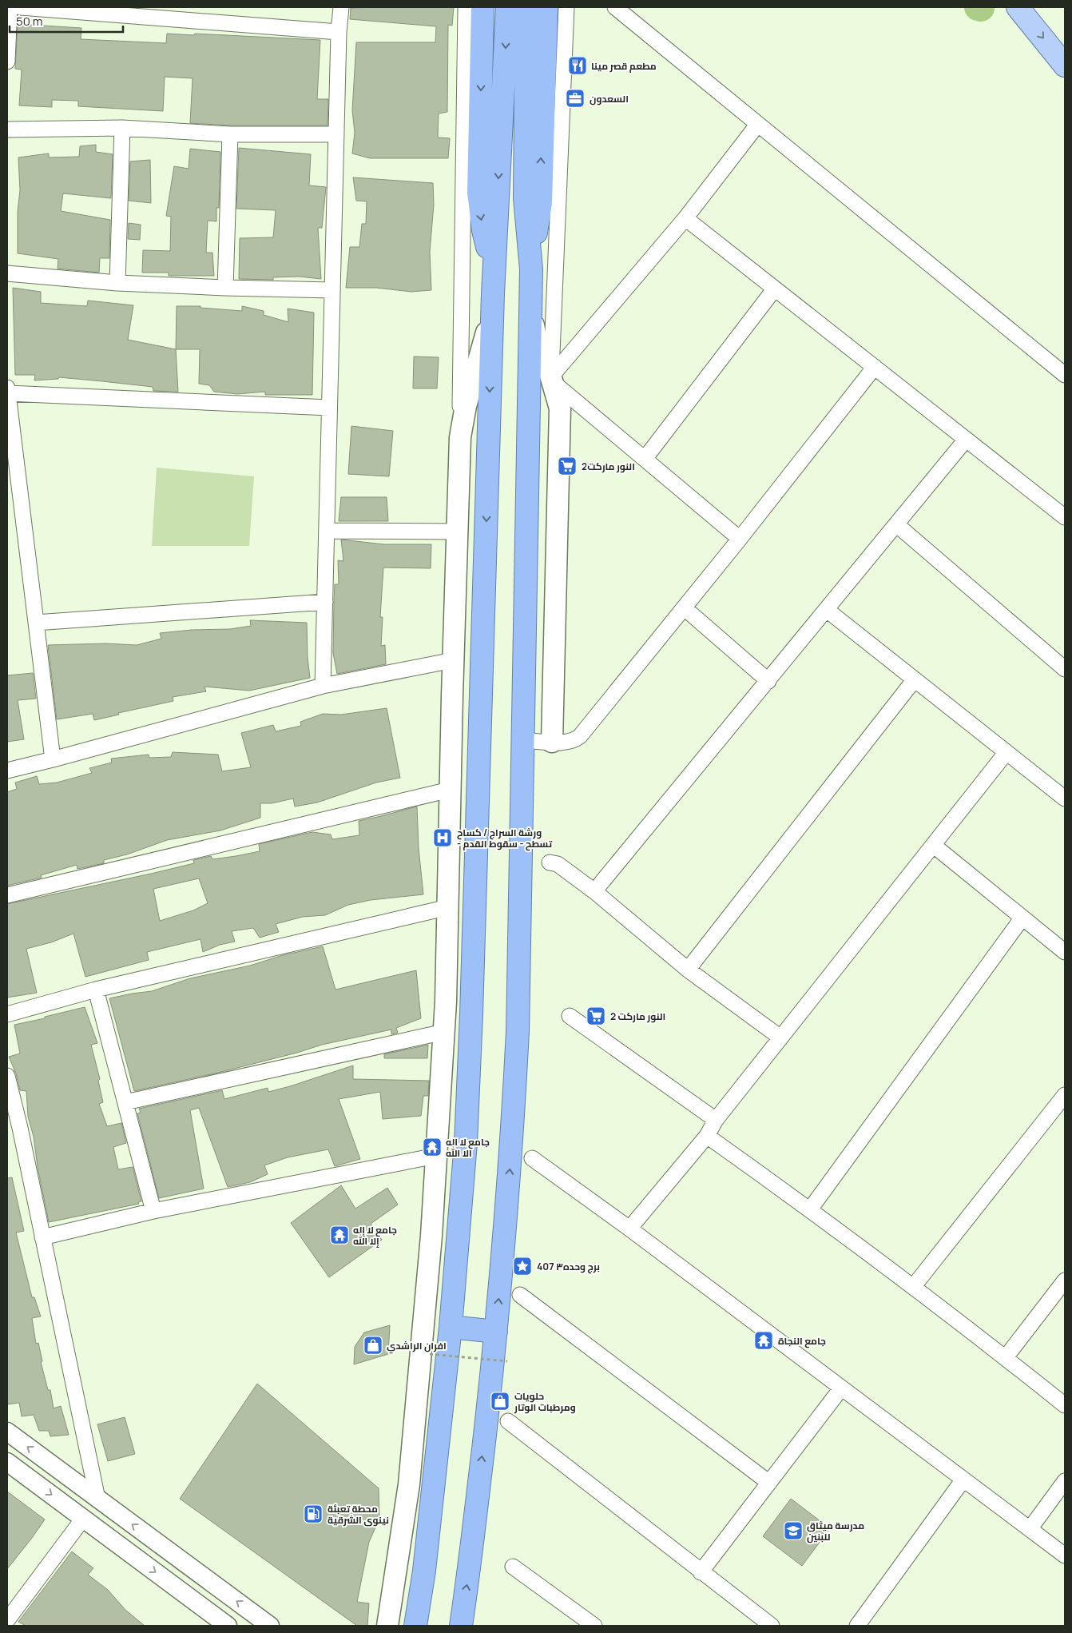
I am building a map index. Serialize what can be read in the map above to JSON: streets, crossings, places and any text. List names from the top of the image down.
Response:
{
  "places": {
    "restaurant": ["مطعم قصر مينا"],
    "office": ["السعدون"],
    "supermarket": ["النور ماركت2", "النور ماركت 2"],
    "hospital": ["ورشة السراج / كساح - تسطح - سقوط القدم"],
    "temple": ["جامع لا اله الا الله", "جامع لا إله إلا الله", "جامع النجاة"],
    "place": ["برج وحده٣ 407"],
    "shop": ["افران الراشدي", "حلويات ومرطبات الوتار"],
    "fuel station": ["محطة تعبئة نينوى الشرقية"],
    "school or university": ["مدرسة ميثاق للبنين"]
  },
  "scale_bar": "50 m"
}
